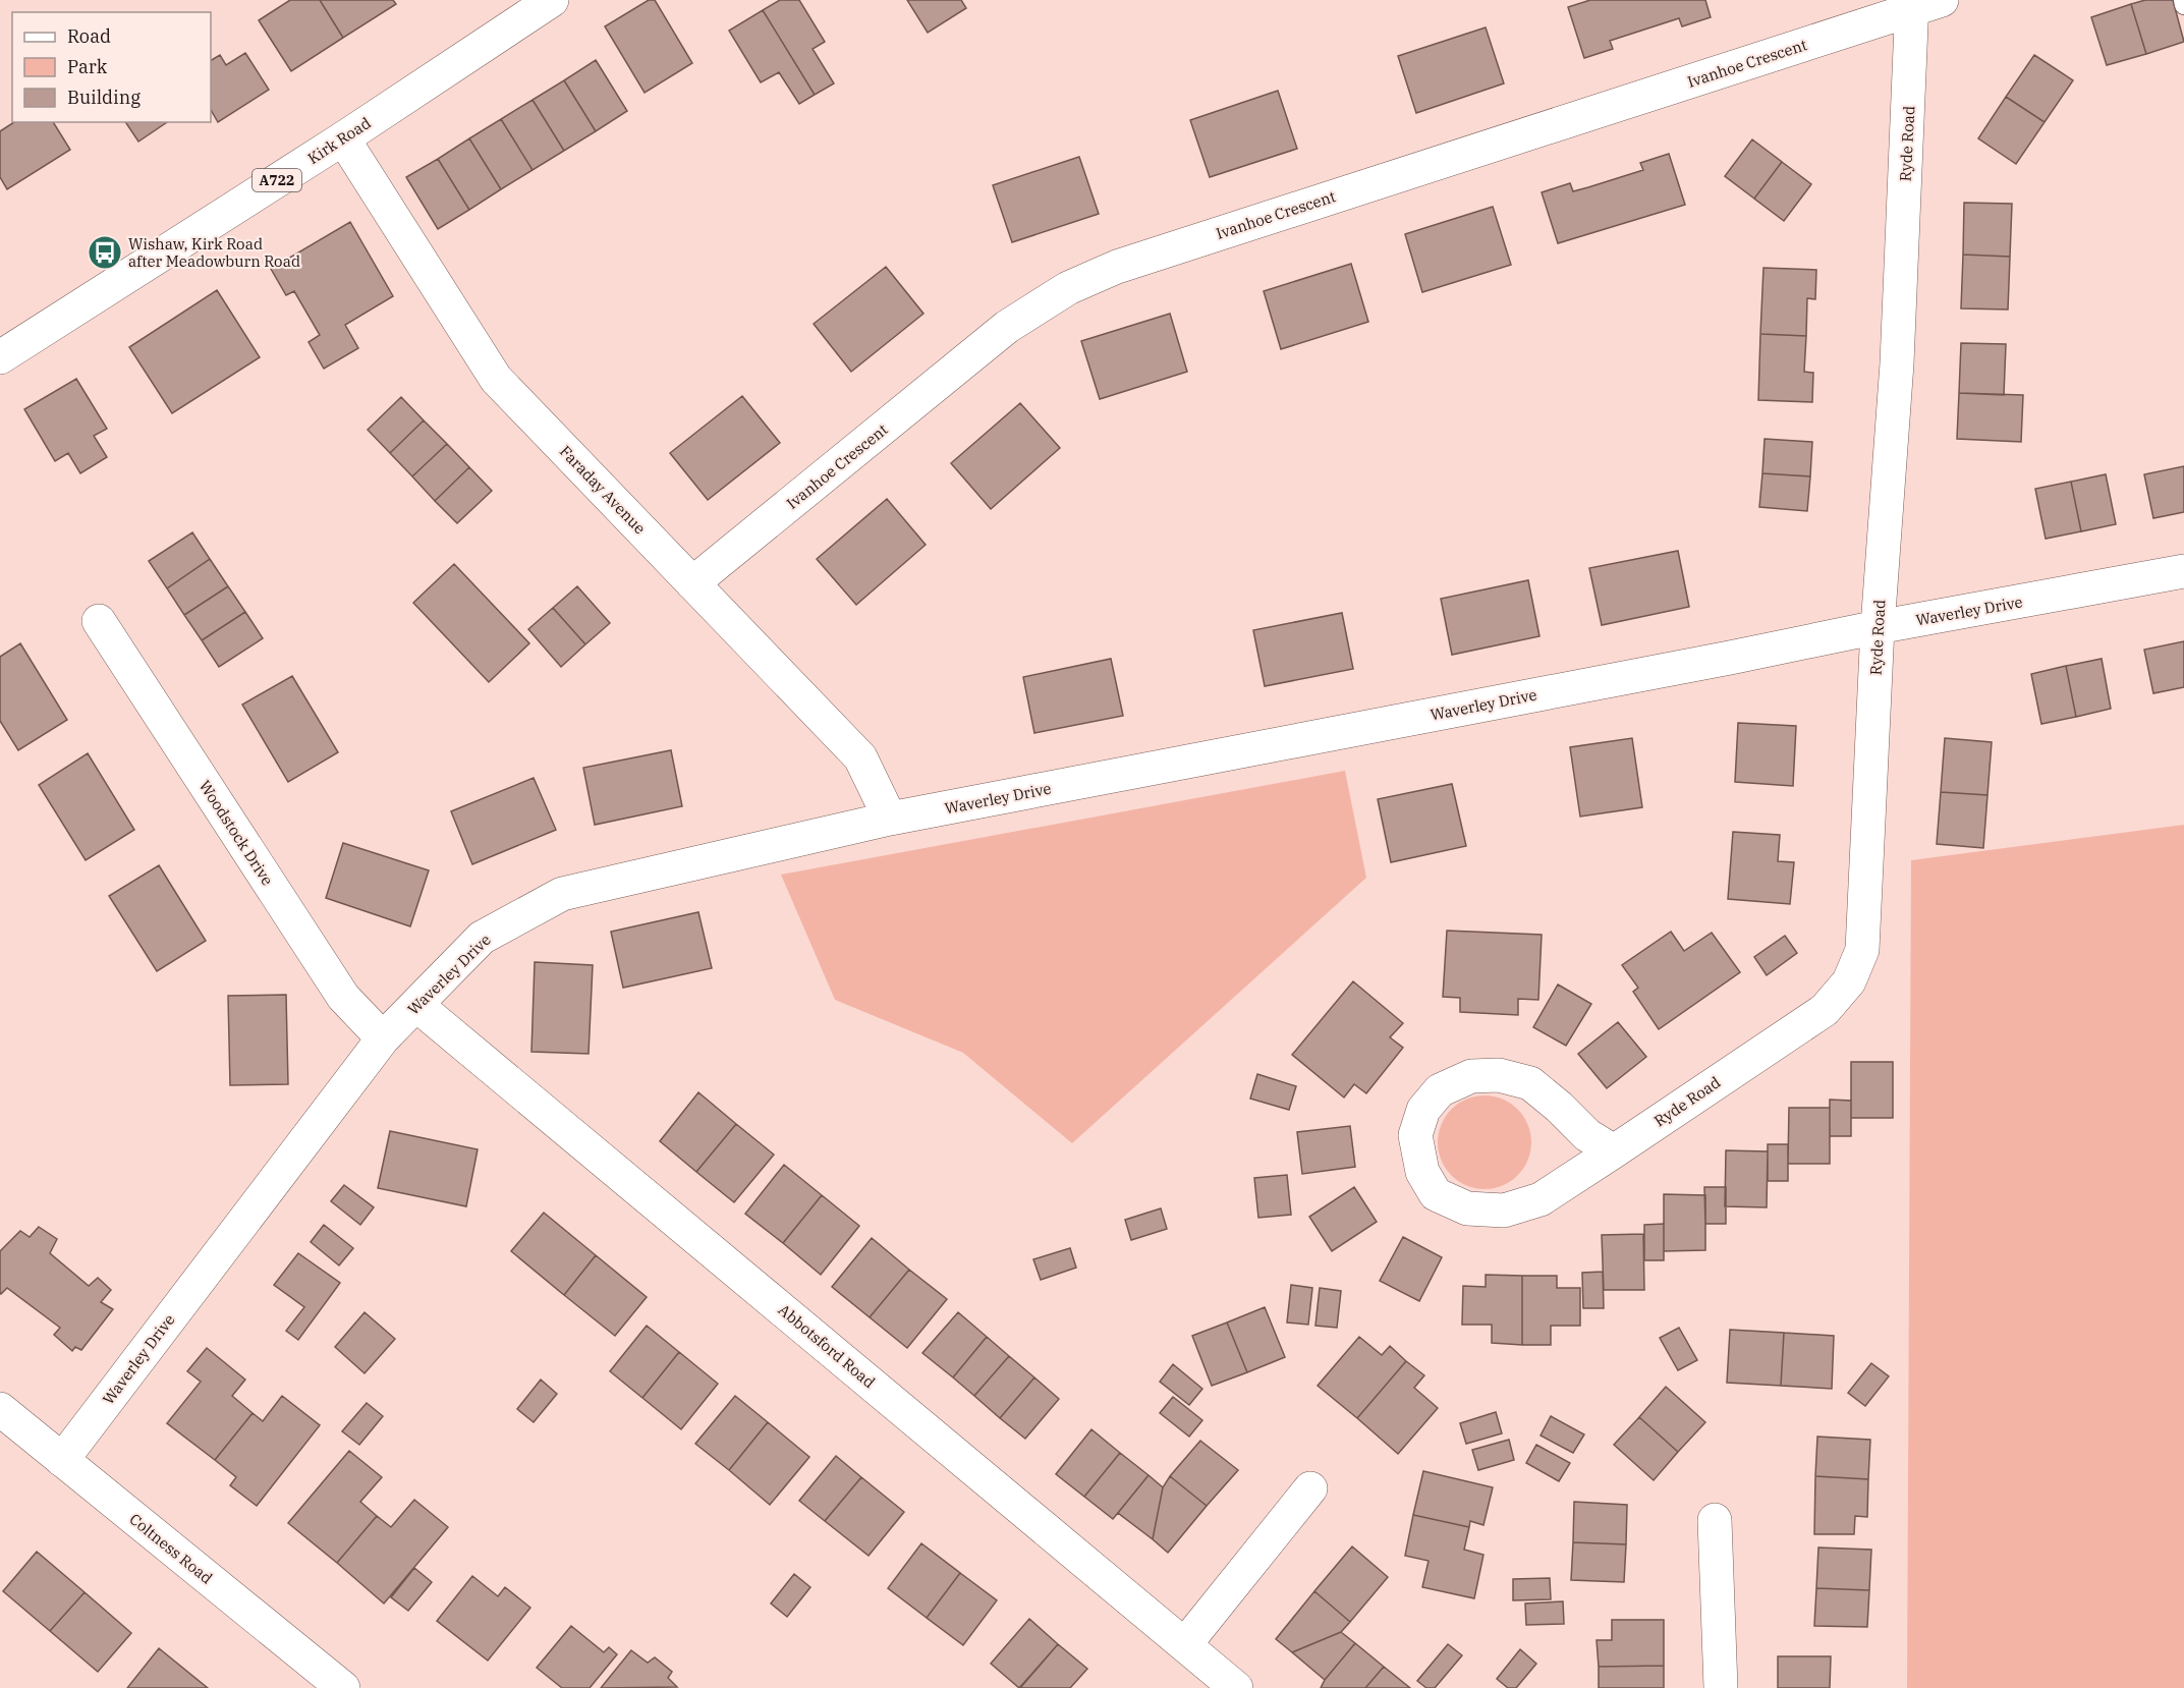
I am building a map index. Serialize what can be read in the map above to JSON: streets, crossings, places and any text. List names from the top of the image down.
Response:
{
  "streets": {
    "street": [
      "Ivanhoe Crescent",
      "Kirk Road",
      "Ryde Road",
      "A722",
      "Faraday Avenue",
      "Waverley Drive",
      "Woodstock Drive",
      "Abbotsford Road",
      "Coltness Road"
    ]
  },
  "crossings": [
    ["Ivanhoe Crescent", "Ryde Road"],
    ["Ivanhoe Crescent", "Faraday Avenue"],
    ["Kirk Road", "Faraday Avenue"],
    ["Ryde Road", "Waverley Drive"],
    ["Faraday Avenue", "Waverley Drive"],
    ["Waverley Drive", "Woodstock Drive"],
    ["Waverley Drive", "Abbotsford Road"],
    ["Waverley Drive", "Coltness Road"]
  ],
  "places": {
    "bus stop": ["Wishaw, Kirk Road after Meadowburn Road"]
  },
  "legend": ["Road", "Park", "Building"]
}
